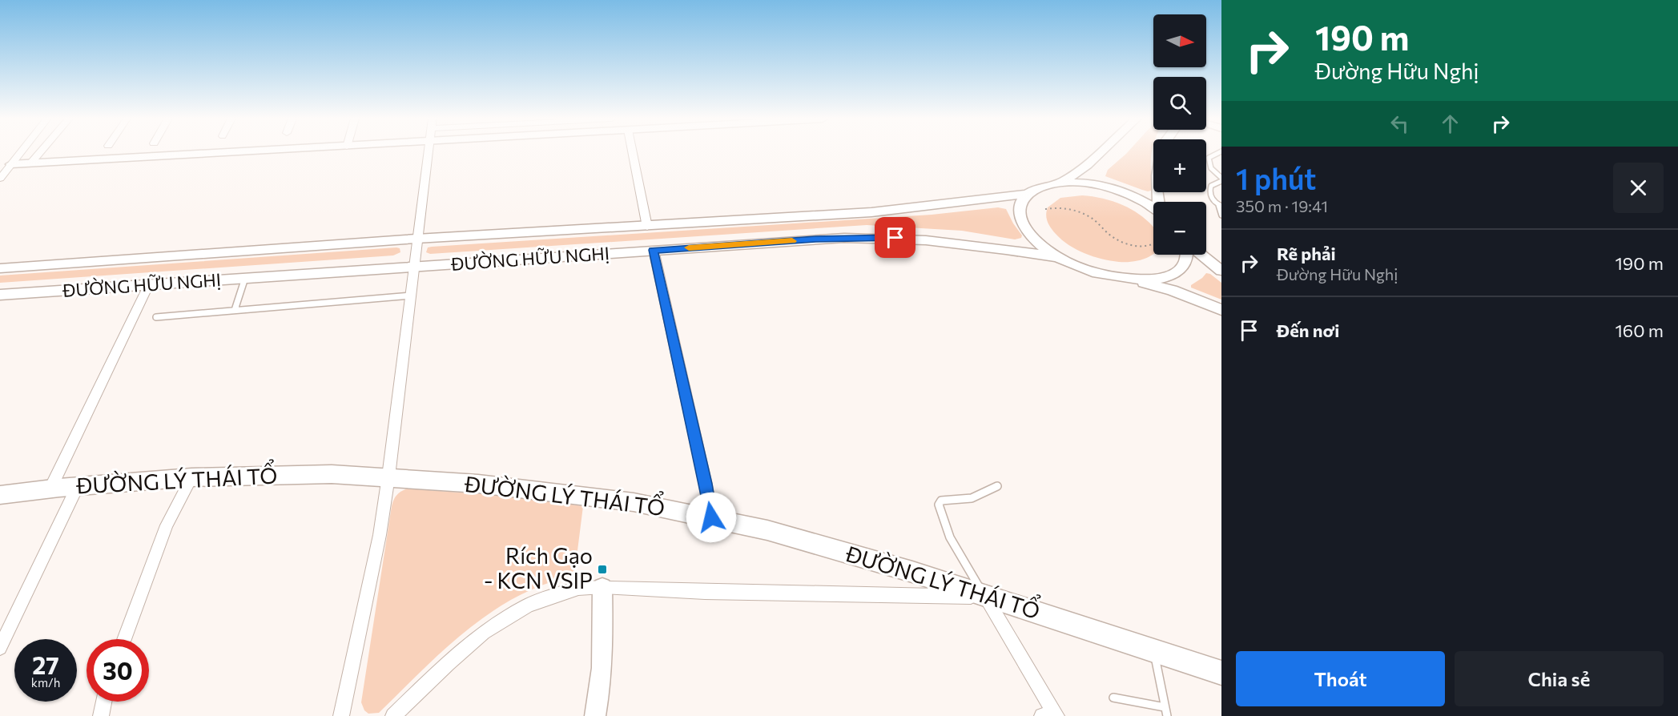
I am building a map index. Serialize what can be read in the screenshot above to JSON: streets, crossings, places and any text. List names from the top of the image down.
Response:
{
  "streets": {
    "main road": ["ĐƯỜNG HỮU NGHỊ", "ĐƯỜNG LÝ THÁI TỔ"]
  },
  "places": {
    "transit": ["Rích Gạo - KCN VSIP"]
  },
  "north": "right",
  "page": {
    "turn": ["190 m", "Đường Hữu Nghị"],
    "map_buttons": ["+", "−"],
    "heading": ["1 phút", "350 m · 19:41"],
    "list": [
      {
        "name": "Rẽ phải",
        "note": "Đường Hữu Nghị",
        "value": "190 m"
      },
      {
        "name": "Đến nơi",
        "value": "160 m"
      }
    ],
    "speed": "27 km/h",
    "limit": "30",
    "buttons": ["Thoát", "Chia sẻ"]
  }
}
